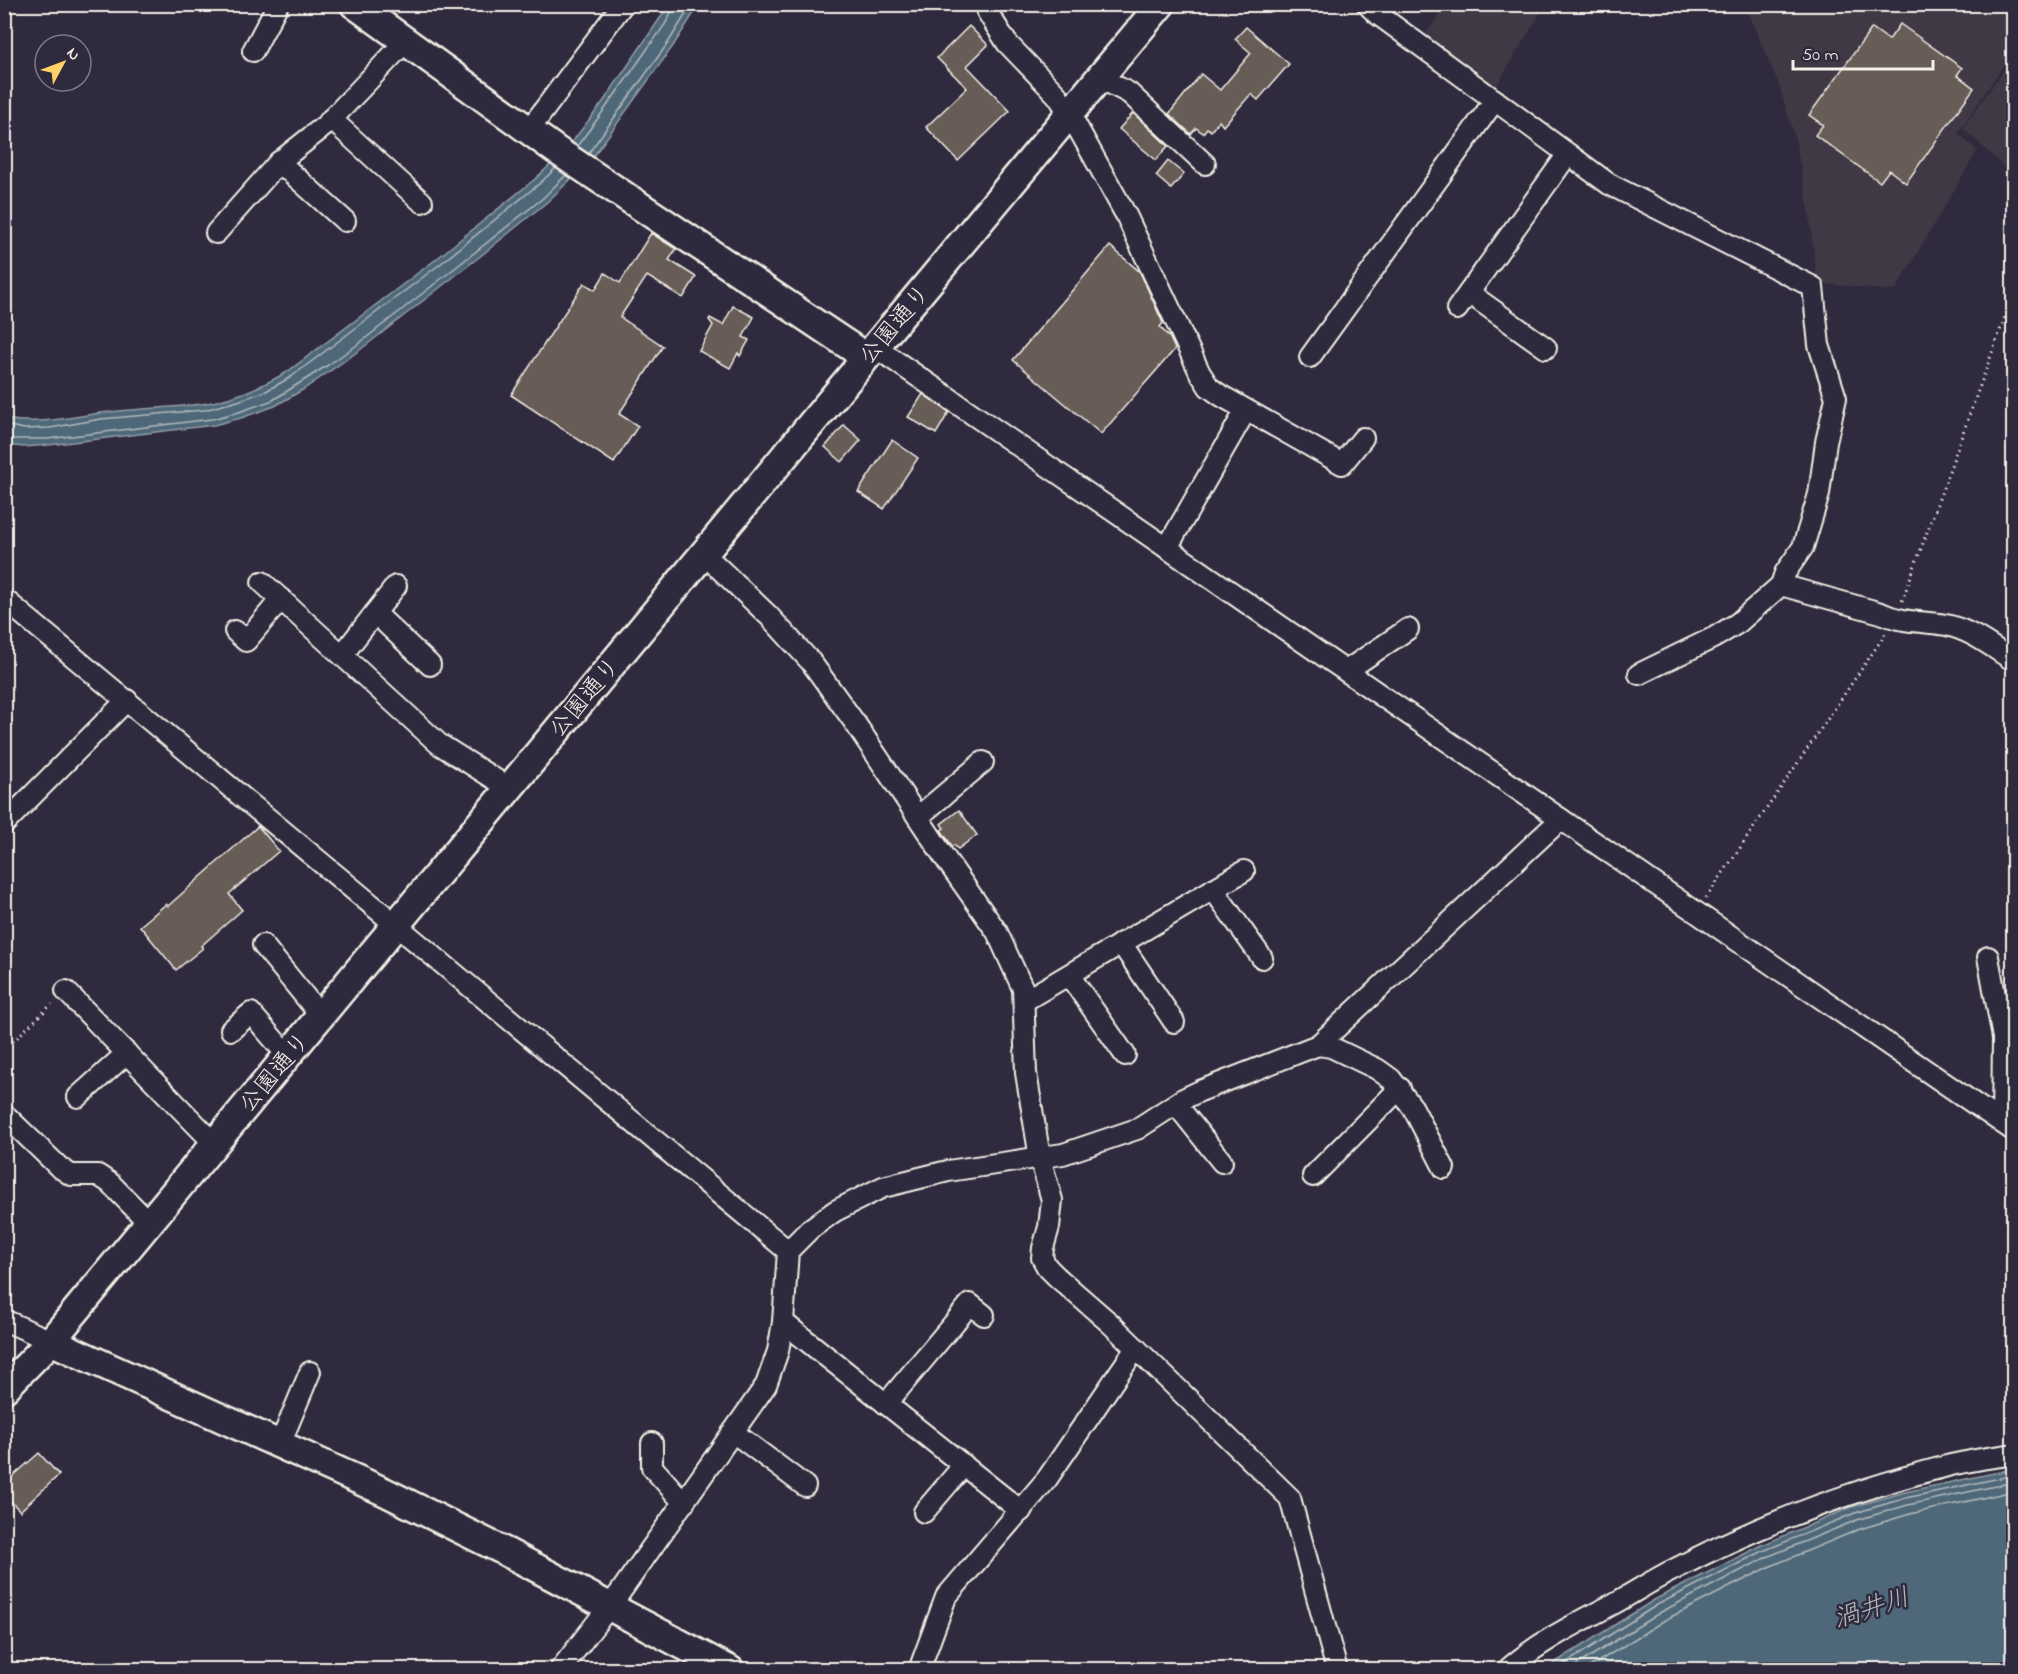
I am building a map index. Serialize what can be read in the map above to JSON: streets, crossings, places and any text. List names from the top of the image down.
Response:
{
  "streets": {
    "street": ["公園通り"]
  },
  "water": ["渦井川"],
  "scale_bar": "50 m",
  "north": "top right"
}
